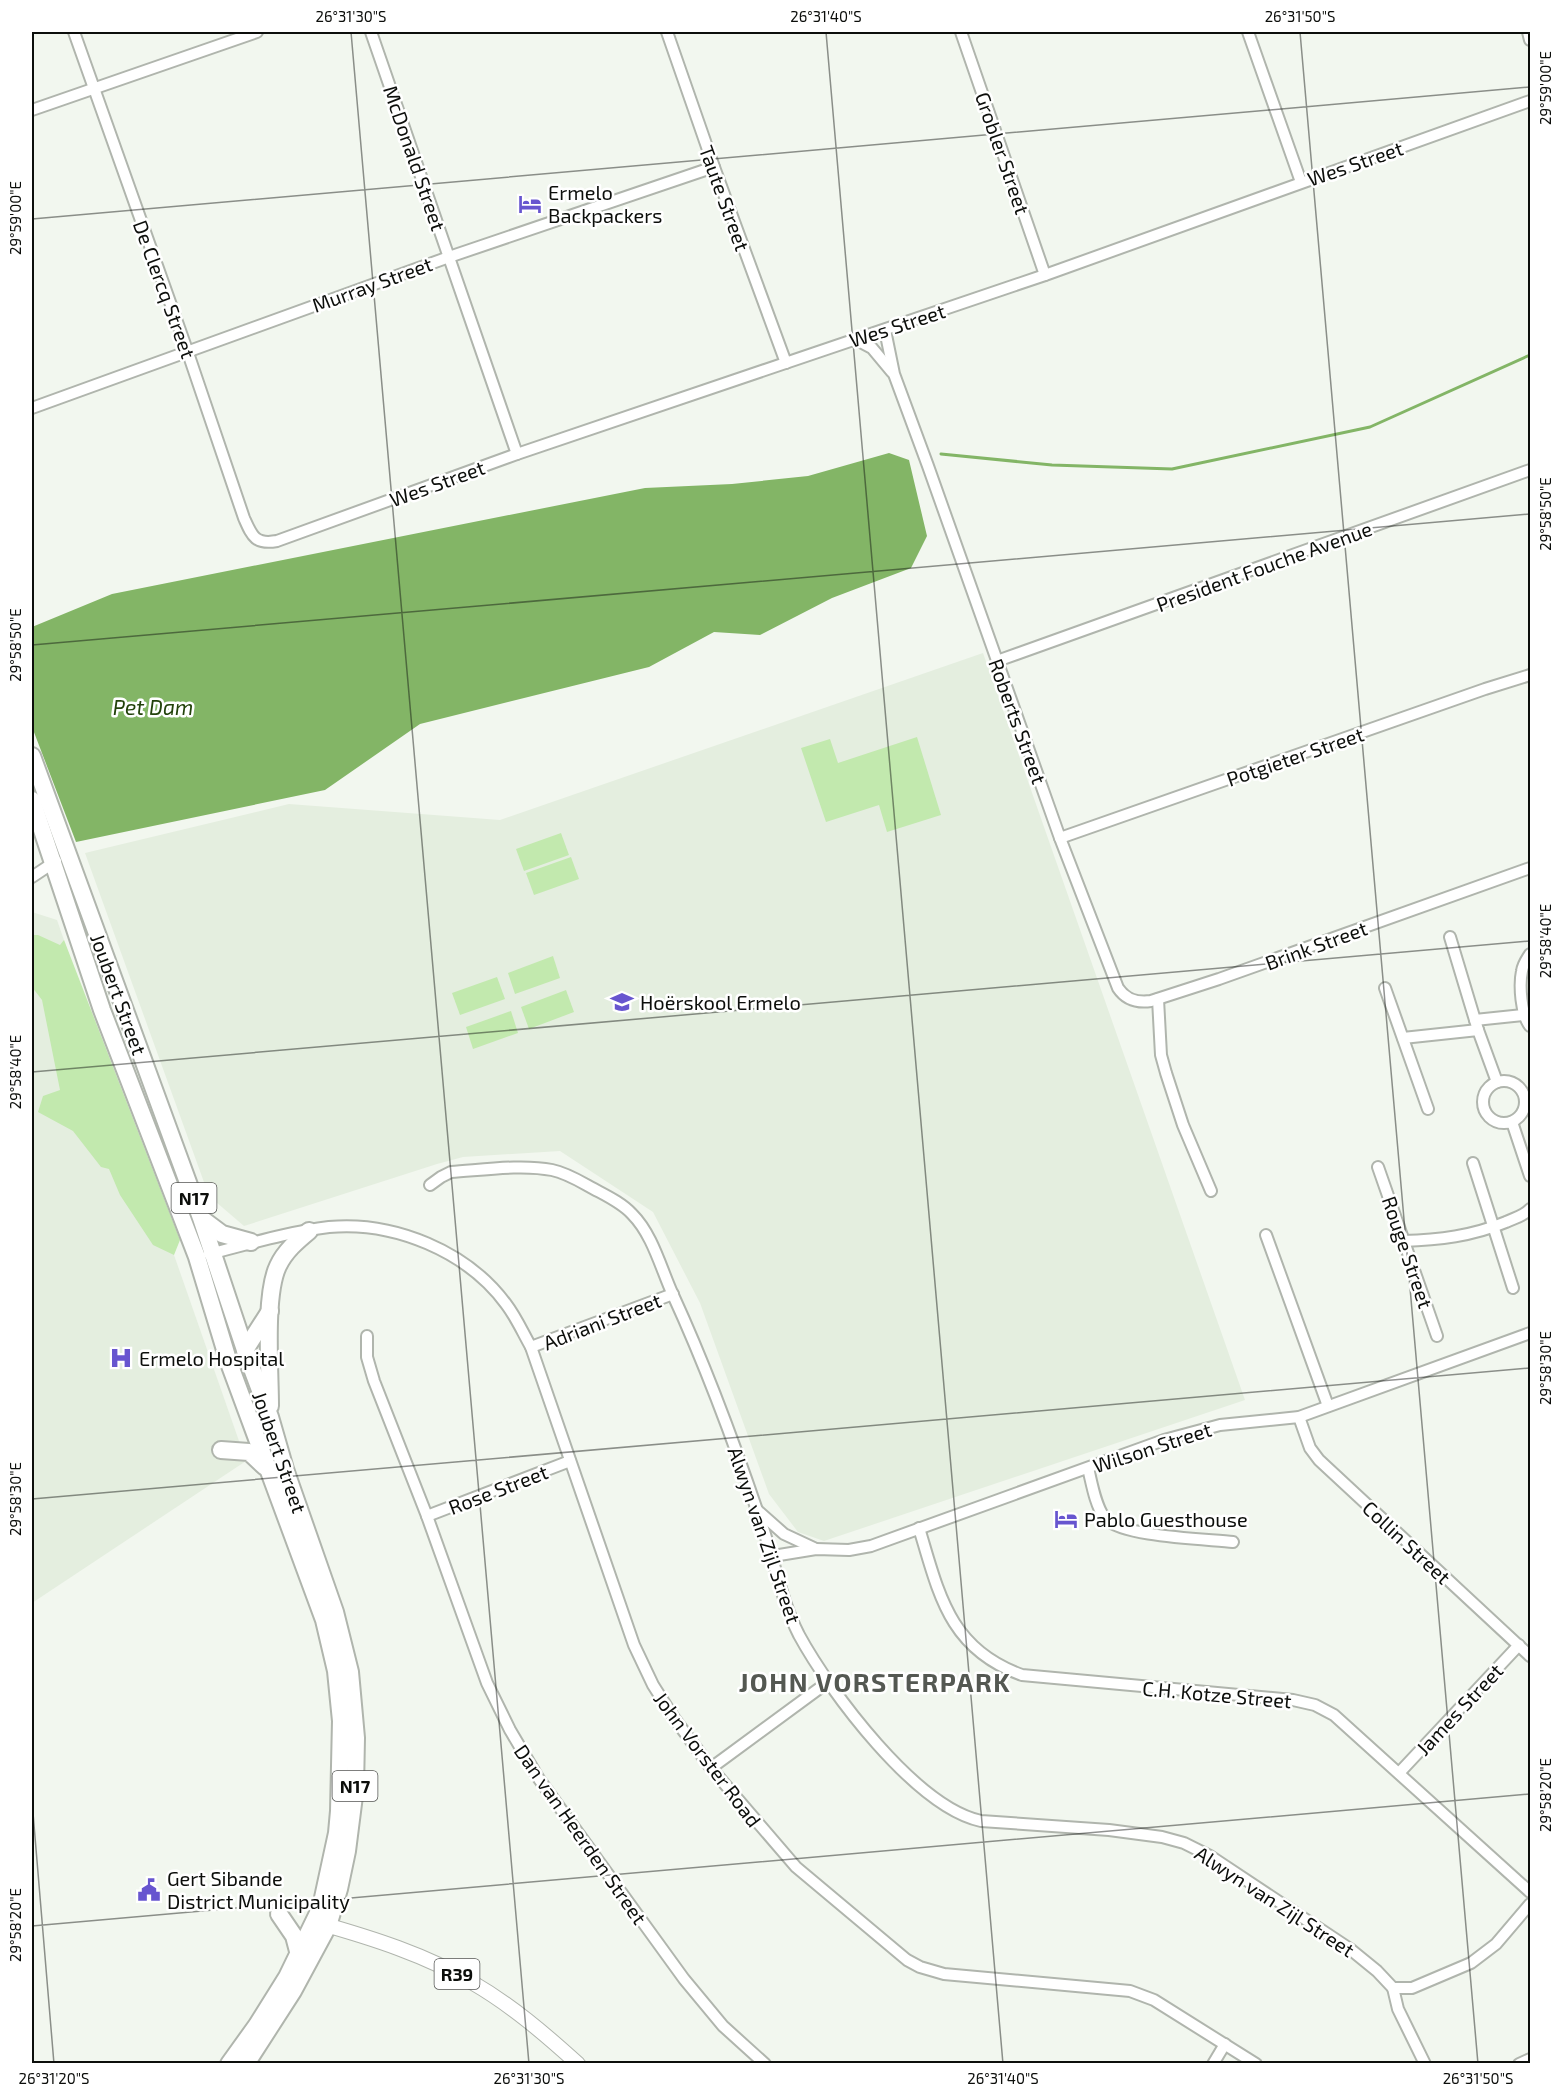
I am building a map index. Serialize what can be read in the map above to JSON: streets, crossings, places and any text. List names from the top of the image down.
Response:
{
  "streets": {
    "highway": ["Joubert Street", "N17"],
    "main road": ["R39"],
    "street": [
      "Grobler Street",
      "McDonald Street",
      "Wes Street",
      "Taute Street",
      "Murray Street",
      "De Clercq Street",
      "President Fouche Avenue",
      "Roberts Street",
      "Potgieter Street",
      "Brink Street",
      "Rouge Street",
      "Adriani Street",
      "Wilson Street",
      "Rose Street",
      "Alwyn van Zijl Street",
      "Collin Street",
      "C.H. Kotze Street",
      "James Street",
      "John Vorster Road",
      "Dan van Heerden Street"
    ]
  },
  "crossings": [
    ["Grobler Street", "Wes Street"],
    ["McDonald Street", "Wes Street"],
    ["McDonald Street", "Murray Street"],
    ["Wes Street", "Taute Street"],
    ["Wes Street", "De Clercq Street"],
    ["Taute Street", "Murray Street"],
    ["Murray Street", "De Clercq Street"],
    ["President Fouche Avenue", "Roberts Street"],
    ["Roberts Street", "Potgieter Street"],
    ["Roberts Street", "Brink Street"],
    ["Joubert Street", "N17"],
    ["Joubert Street", "John Vorster Road"],
    ["Joubert Street", "R39"],
    ["N17", "R39"],
    ["Adriani Street", "Alwyn van Zijl Street"],
    ["Adriani Street", "John Vorster Road"],
    ["Wilson Street", "Alwyn van Zijl Street"],
    ["Wilson Street", "Collin Street"],
    ["Wilson Street", "C.H. Kotze Street"],
    ["Rose Street", "John Vorster Road"],
    ["Rose Street", "Dan van Heerden Street"],
    ["Collin Street", "James Street"],
    ["C.H. Kotze Street", "James Street"]
  ],
  "districts": ["JOHN VORSTERPARK"],
  "water": ["Pet Dam"],
  "places": {
    "hotel": ["Ermelo Backpackers", "Pablo Guesthouse"],
    "school or university": ["Hoërskool Ermelo"],
    "hospital": ["Ermelo Hospital"],
    "public building": ["Gert Sibande District Municipality"]
  },
  "coordinates": [
    "26°31'30\"S",
    "26°31'40\"S",
    "26°31'50\"S",
    "29°59'00\"E",
    "29°58'50\"E",
    "29°58'40\"E",
    "29°58'30\"E",
    "29°58'20\"E",
    "26°31'20\"S"
  ]
}
